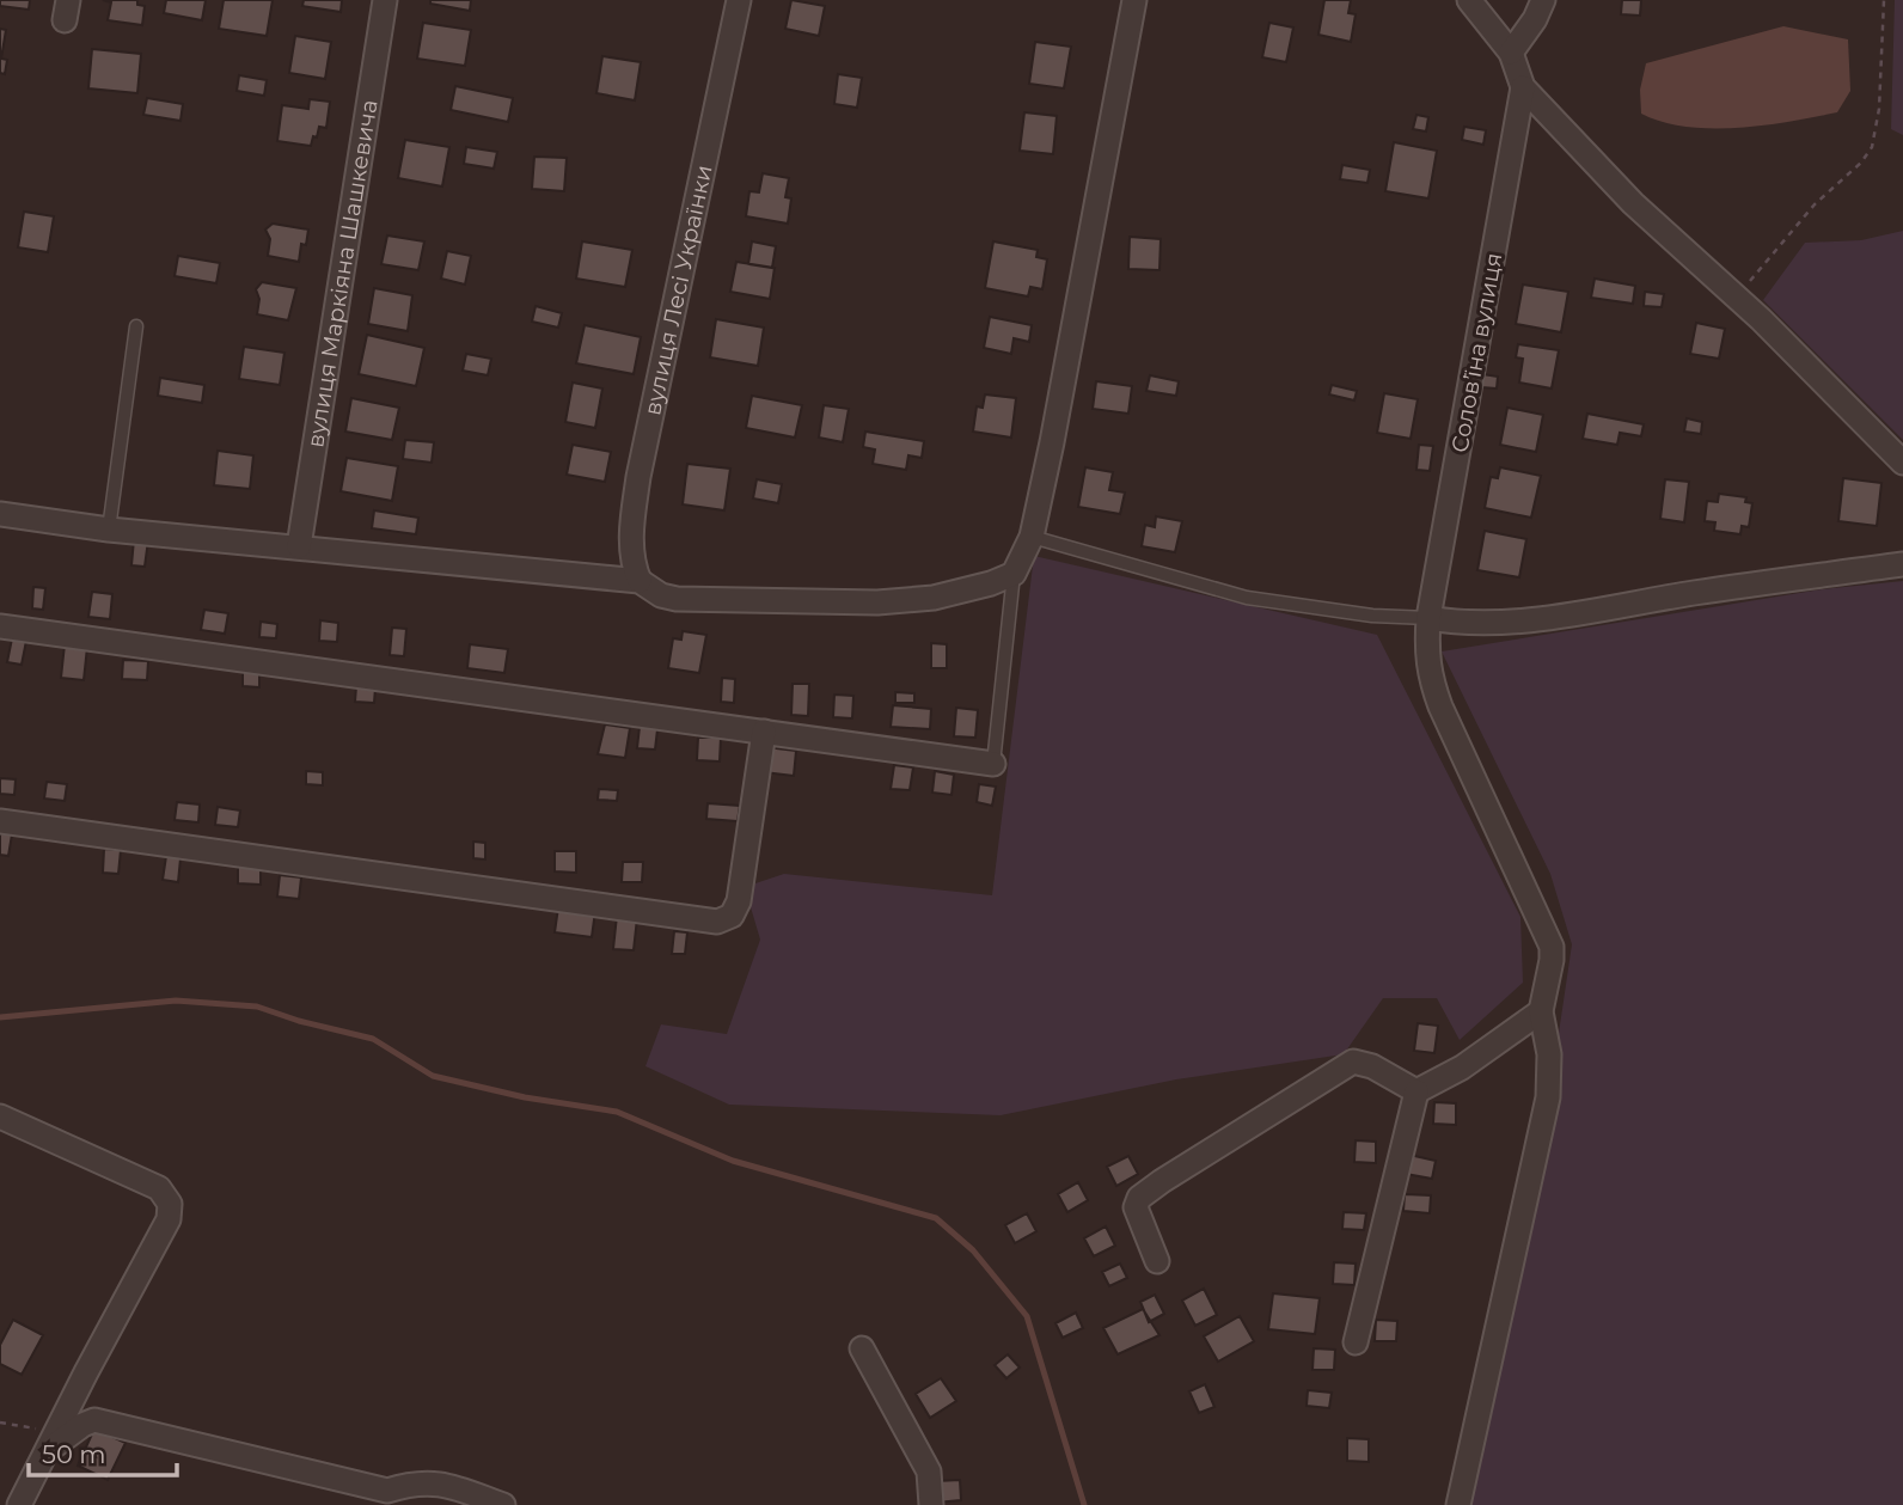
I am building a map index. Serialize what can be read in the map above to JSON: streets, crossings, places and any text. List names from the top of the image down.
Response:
{
  "streets": {
    "street": ["вулиця Маркіяна Шашкевича", "вулиця Лесі Українки", "Соловʼїна вулиця"]
  },
  "scale_bar": "50 m"
}
